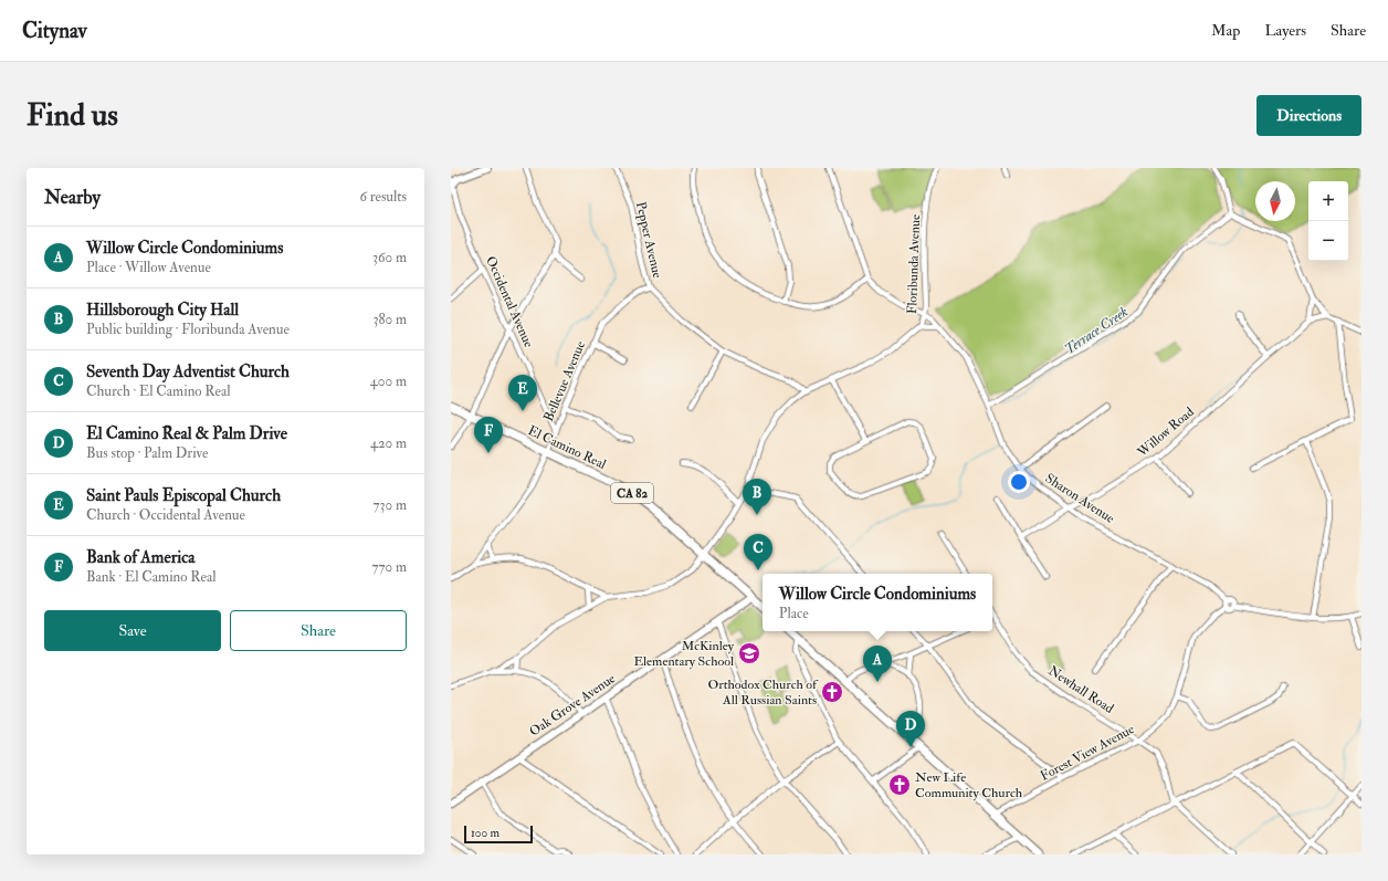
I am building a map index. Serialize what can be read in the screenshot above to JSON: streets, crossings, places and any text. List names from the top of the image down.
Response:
{
  "streets": {
    "main road": ["El Camino Real", "CA 82"],
    "street": [
      "Pepper Avenue",
      "Floribunda Avenue",
      "Occidental Avenue",
      "Bellevue Avenue",
      "Willow Road",
      "Sharon Avenue",
      "Newhall Road",
      "Oak Grove Avenue",
      "Forest View Avenue"
    ]
  },
  "crossings": [
    ["Pepper Avenue", "Floribunda Avenue"],
    ["Pepper Avenue", "Bellevue Avenue"],
    ["Floribunda Avenue", "El Camino Real"],
    ["Floribunda Avenue", "Sharon Avenue"],
    ["Occidental Avenue", "Bellevue Avenue"],
    ["Bellevue Avenue", "El Camino Real"],
    ["Willow Road", "Sharon Avenue"],
    ["El Camino Real", "Oak Grove Avenue"],
    ["Sharon Avenue", "Forest View Avenue"],
    ["Newhall Road", "Forest View Avenue"]
  ],
  "water": ["Terrace Creek"],
  "places": {
    "school or university": ["McKinley Elementary School"],
    "church": ["Orthodox Church of All Russian Saints", "New Life Community Church"]
  },
  "scale_bar": "100 m",
  "north": "bottom",
  "page": {
    "header": "Citynav",
    "nav": ["Map", "Layers", "Share"],
    "buttons": [
      "Directions",
      ["Save", "Share"]
    ],
    "title": "Find us",
    "heading": ["Nearby", "6 results"],
    "map_buttons": ["+", "−"],
    "list": [
      {
        "mark": "A",
        "name": "Willow Circle Condominiums",
        "note": "Place · Willow Avenue",
        "value": "360 m"
      },
      {
        "mark": "B",
        "name": "Hillsborough City Hall",
        "note": "Public building · Floribunda Avenue",
        "value": "380 m"
      },
      {
        "mark": "C",
        "name": "Seventh Day Adventist Church",
        "note": "Church · El Camino Real",
        "value": "400 m"
      },
      {
        "mark": "D",
        "name": "El Camino Real & Palm Drive",
        "note": "Bus stop · Palm Drive",
        "value": "420 m"
      },
      {
        "mark": "E",
        "name": "Saint Pauls Episcopal Church",
        "note": "Church · Occidental Avenue",
        "value": "730 m"
      },
      {
        "mark": "F",
        "name": "Bank of America",
        "note": "Bank · El Camino Real",
        "value": "770 m"
      }
    ],
    "pins": [
      "E",
      "F",
      "B",
      "C",
      "A",
      "D"
    ],
    "popup": ["Willow Circle Condominiums", "Place"],
    "scale": "100 m"
  }
}
